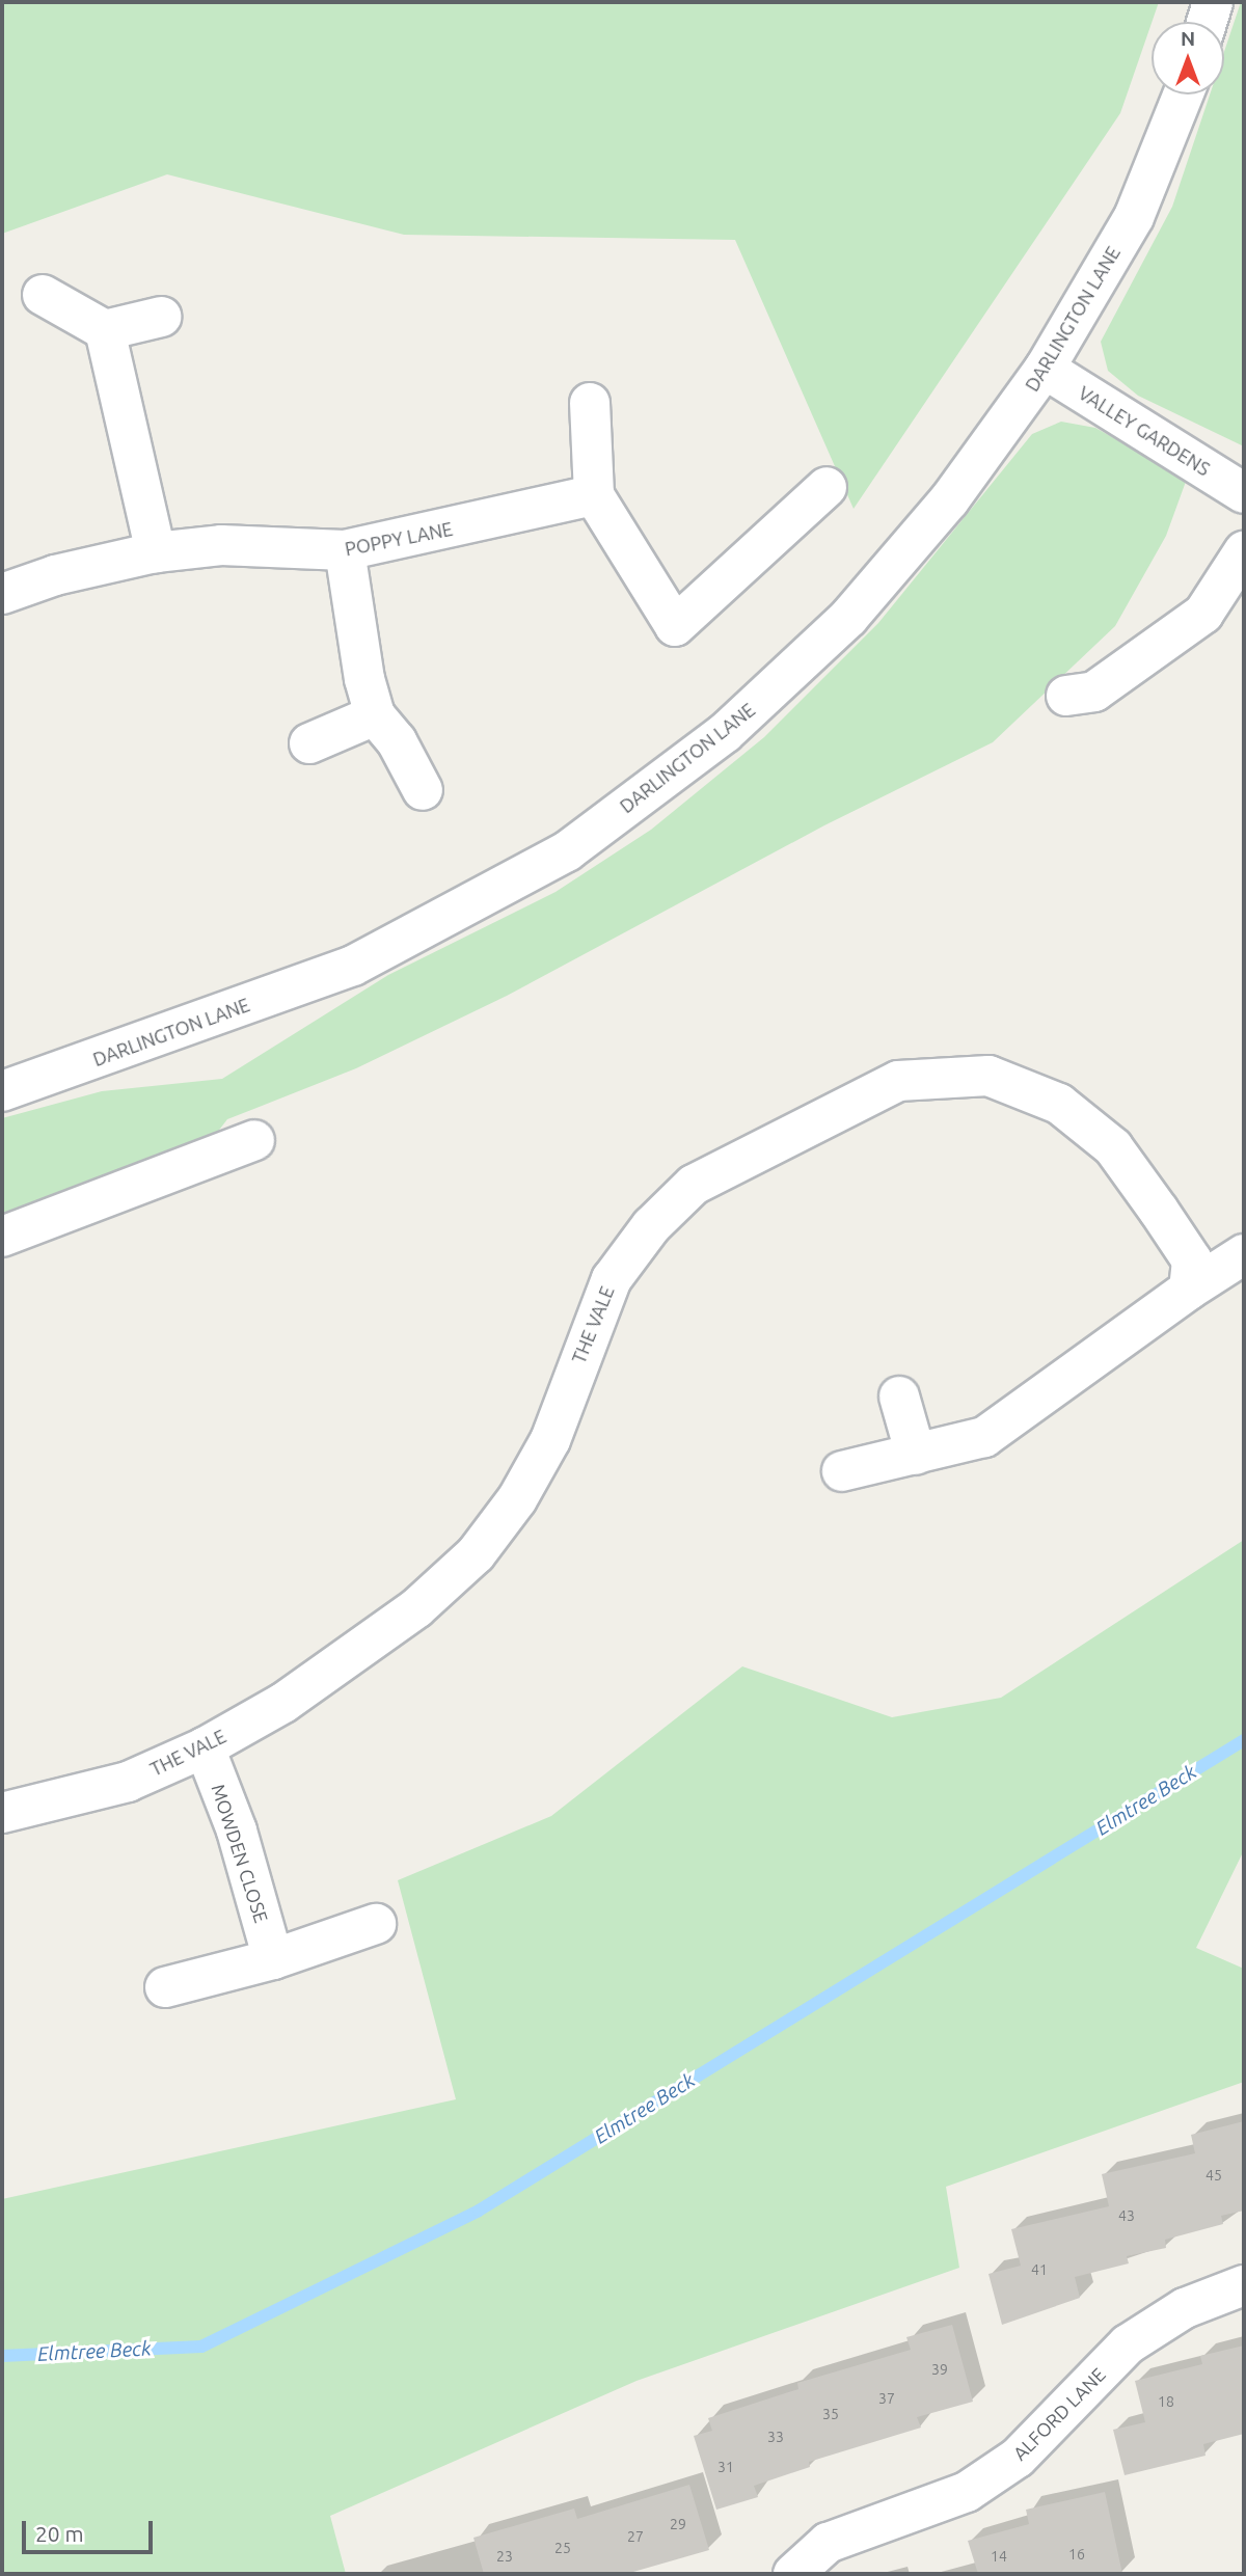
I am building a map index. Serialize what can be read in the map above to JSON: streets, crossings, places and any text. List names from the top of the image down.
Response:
{
  "streets": {
    "street": [
      "DARLINGTON LANE",
      "VALLEY GARDENS",
      "POPPY LANE",
      "THE VALE",
      "MOWDEN CLOSE",
      "ALFORD LANE"
    ]
  },
  "crossings": [
    ["DARLINGTON LANE", "VALLEY GARDENS"],
    ["THE VALE", "MOWDEN CLOSE"]
  ],
  "water": ["Elmtree Beck"],
  "house_numbers": [
    "45",
    "43",
    "41",
    "39",
    "37",
    "18",
    "35",
    "33",
    "31",
    "29",
    "27",
    "25",
    "16",
    "23",
    "14"
  ],
  "scale_bar": "20 m",
  "north": "top"
}
